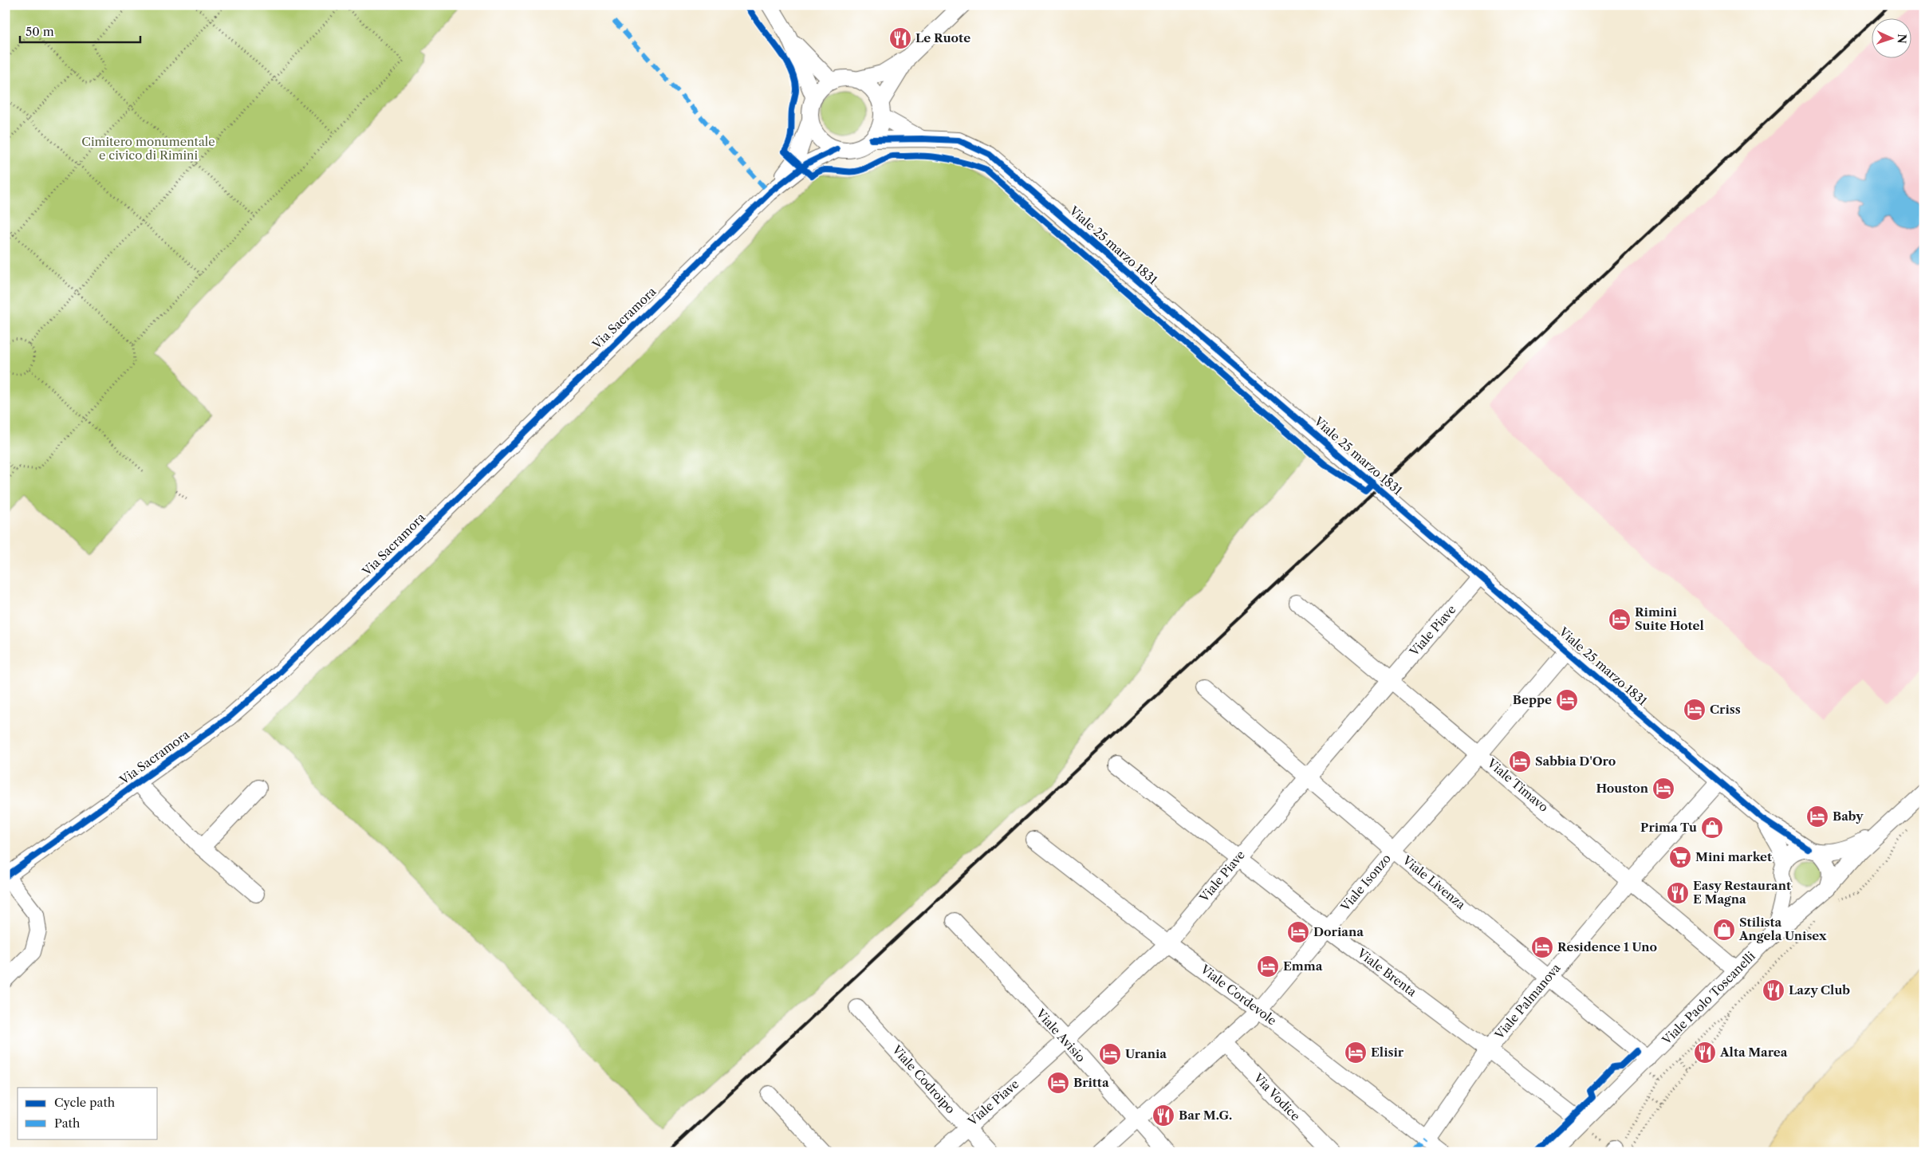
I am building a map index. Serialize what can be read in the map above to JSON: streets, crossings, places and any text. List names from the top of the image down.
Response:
{
  "streets": {
    "street": [
      "Viale 25 marzo 1831",
      "Via Sacramora",
      "Viale Piave",
      "Viale Timavo",
      "Viale Isonzo",
      "Viale Livenza",
      "Viale Brenta",
      "Viale Cordevole",
      "Viale Paolo Toscanelli",
      "Viale Palmanova",
      "Viale Avisio",
      "Viale Codroipo",
      "Via Vodice"
    ]
  },
  "crossings": [
    ["Viale 25 marzo 1831", "Via Sacramora"],
    ["Viale 25 marzo 1831", "Viale Piave"],
    ["Viale 25 marzo 1831", "Viale Isonzo"],
    ["Viale 25 marzo 1831", "Viale Paolo Toscanelli"],
    ["Viale 25 marzo 1831", "Viale Palmanova"],
    ["Viale Piave", "Viale Timavo"],
    ["Viale Piave", "Viale Livenza"],
    ["Viale Piave", "Viale Brenta"],
    ["Viale Piave", "Viale Cordevole"],
    ["Viale Piave", "Viale Avisio"],
    ["Viale Piave", "Viale Codroipo"],
    ["Viale Timavo", "Viale Isonzo"],
    ["Viale Timavo", "Viale Paolo Toscanelli"],
    ["Viale Timavo", "Viale Palmanova"],
    ["Viale Isonzo", "Viale Livenza"],
    ["Viale Isonzo", "Viale Brenta"],
    ["Viale Isonzo", "Viale Cordevole"],
    ["Viale Isonzo", "Viale Avisio"],
    ["Viale Isonzo", "Via Vodice"],
    ["Viale Livenza", "Viale Paolo Toscanelli"],
    ["Viale Livenza", "Viale Palmanova"],
    ["Viale Brenta", "Viale Paolo Toscanelli"],
    ["Viale Brenta", "Viale Palmanova"],
    ["Viale Cordevole", "Viale Palmanova"]
  ],
  "parks": ["Cimitero monumentale e civico di Rimini"],
  "places": {
    "restaurant": [
      "Le Ruote",
      "Easy Restaurant E Magna",
      "Lazy Club",
      "Alta Marea",
      "Bar M.G."
    ],
    "hotel": [
      "Rimini Suite Hotel",
      "Beppe",
      "Criss",
      "Sabbia D'Oro",
      "Houston",
      "Baby",
      "Doriana",
      "Residence 1 Uno",
      "Emma",
      "Elisir",
      "Urania",
      "Britta"
    ],
    "shop": ["Prima Tu", "Stilista Angela Unisex"],
    "supermarket": ["Mini market"]
  },
  "legend": ["Cycle path", "Path"],
  "scale_bar": "50 m",
  "north": "right"
}
